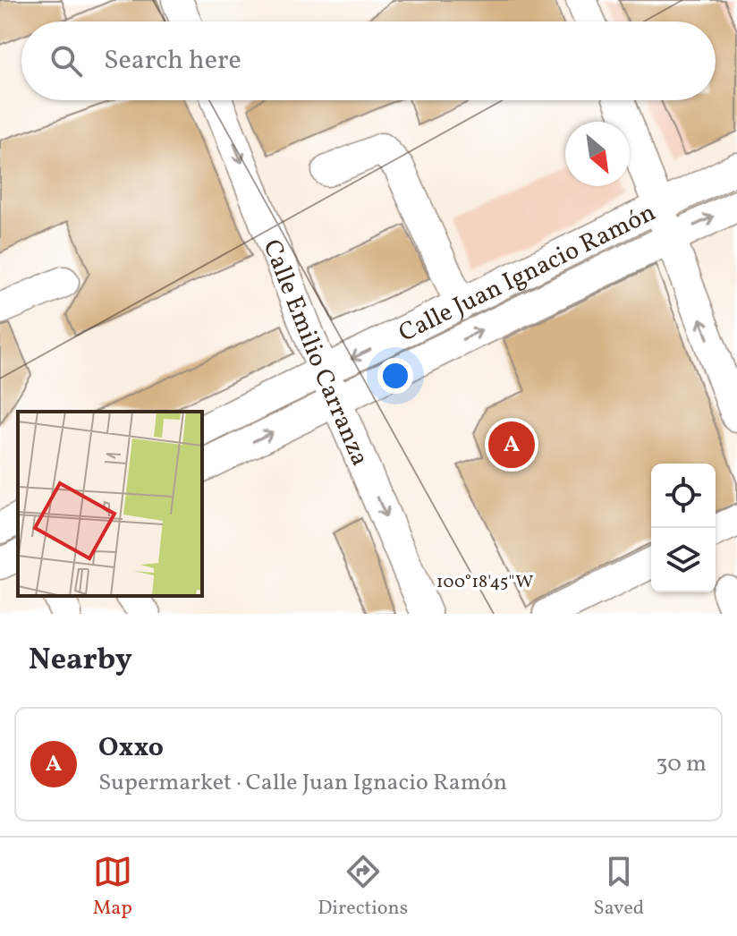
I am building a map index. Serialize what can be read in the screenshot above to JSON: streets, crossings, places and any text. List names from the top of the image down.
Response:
{
  "streets": {
    "street": ["Calle Juan Ignacio Ramón", "Calle Emilio Carranza"]
  },
  "crossings": [
    ["Calle Juan Ignacio Ramón", "Calle Emilio Carranza"]
  ],
  "one_way": ["Calle Emilio Carranza"],
  "north": "bottom right",
  "page": {
    "search": "Search here",
    "pins": "A",
    "heading": "Nearby",
    "list": [
      {
        "mark": "A",
        "name": "Oxxo",
        "note": "Supermarket · Calle Juan Ignacio Ramón",
        "value": "30 m"
      }
    ],
    "nav": ["Map", "Directions", "Saved"]
  },
  "coordinates": ["100°18'45\"W"]
}
